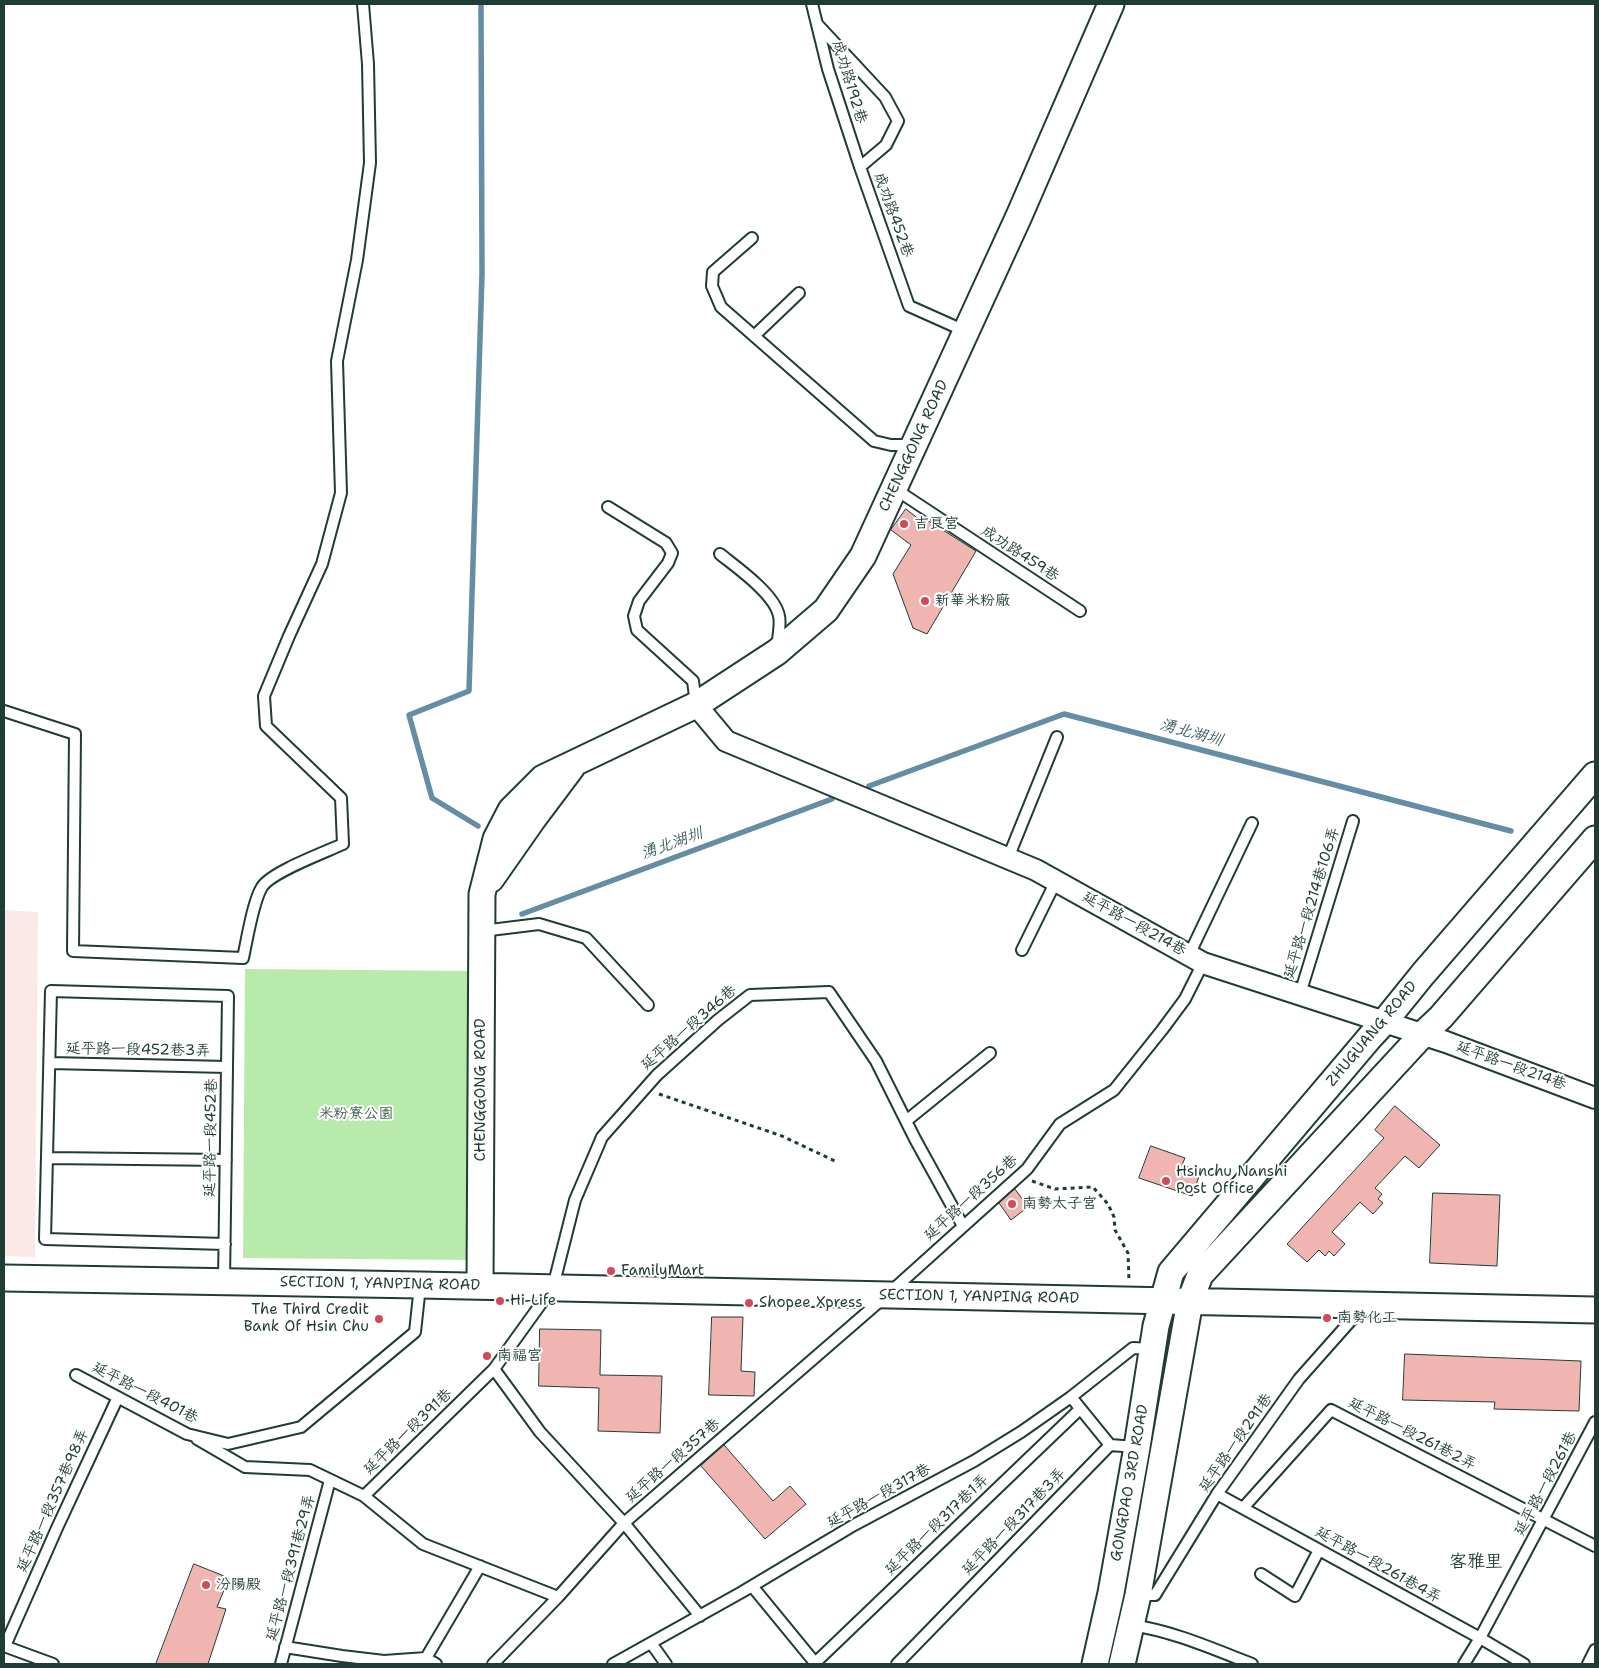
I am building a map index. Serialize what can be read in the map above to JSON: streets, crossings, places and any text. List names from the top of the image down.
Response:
{
  "streets": {
    "street": [
      "CHENGGONG ROAD",
      "延平路一段214巷",
      "ZHUGUANG ROAD",
      "SECTION 1, YANPING ROAD",
      "GONGDAO 3RD ROAD"
    ],
    "lane": [
      "成功路192巷",
      "成功路452巷",
      "成功路459巷",
      "延平路一段214巷106弄",
      "延平路一段346巷",
      "延平路一段452巷3弄",
      "延平路一段452巷",
      "延平路一段356巷",
      "延平路一段401巷",
      "延平路一段391巷",
      "延平路一段261巷2弄",
      "延平路一段291巷",
      "延平路一段357巷",
      "延平路一段261巷",
      "延平路一段317巷",
      "延平路一段357巷98弄",
      "延平路一段317巷3弄",
      "延平路一段317巷1弄",
      "延平路一段261巷4弄",
      "延平路一段391巷29弄"
    ]
  },
  "crossings": [
    ["成功路192巷", "成功路452巷"],
    ["成功路452巷", "CHENGGONG ROAD"],
    ["CHENGGONG ROAD", "成功路459巷"],
    ["CHENGGONG ROAD", "延平路一段214巷"],
    ["CHENGGONG ROAD", "SECTION 1, YANPING ROAD"],
    ["延平路一段214巷106弄", "延平路一段214巷"],
    ["延平路一段214巷", "ZHUGUANG ROAD"],
    ["延平路一段214巷", "延平路一段356巷"],
    ["延平路一段346巷", "延平路一段356巷"],
    ["延平路一段346巷", "SECTION 1, YANPING ROAD"],
    ["延平路一段346巷", "延平路一段391巷"],
    ["ZHUGUANG ROAD", "SECTION 1, YANPING ROAD"],
    ["ZHUGUANG ROAD", "GONGDAO 3RD ROAD"],
    ["延平路一段452巷3弄", "延平路一段452巷"],
    ["延平路一段452巷", "SECTION 1, YANPING ROAD"],
    ["延平路一段356巷", "SECTION 1, YANPING ROAD"],
    ["延平路一段356巷", "延平路一段357巷"],
    ["SECTION 1, YANPING ROAD", "延平路一段401巷"],
    ["SECTION 1, YANPING ROAD", "延平路一段391巷"],
    ["SECTION 1, YANPING ROAD", "延平路一段291巷"],
    ["SECTION 1, YANPING ROAD", "延平路一段357巷"],
    ["SECTION 1, YANPING ROAD", "GONGDAO 3RD ROAD"],
    ["延平路一段401巷", "延平路一段391巷"],
    ["延平路一段401巷", "延平路一段357巷98弄"],
    ["延平路一段391巷", "延平路一段391巷29弄"],
    ["延平路一段261巷2弄", "延平路一段261巷"],
    ["延平路一段261巷2弄", "延平路一段261巷4弄"],
    ["延平路一段291巷", "GONGDAO 3RD ROAD"],
    ["延平路一段291巷", "延平路一段261巷4弄"],
    ["GONGDAO 3RD ROAD", "延平路一段317巷"],
    ["延平路一段261巷", "延平路一段261巷4弄"]
  ],
  "districts": ["客雅里"],
  "water": ["湧北湖圳"],
  "parks": ["米粉寮公園"],
  "places": [
    "吉良宮",
    "新華米粉廠",
    "Hsinchu Nanshi Post Office",
    "南勢太子宮",
    "FamilyMart",
    "Hi-Life",
    "Shopee Xpress",
    "南勢化工",
    "The Third Credit Bank Of Hsin Chu",
    "南福宮",
    "汾陽殿"
  ]
}
